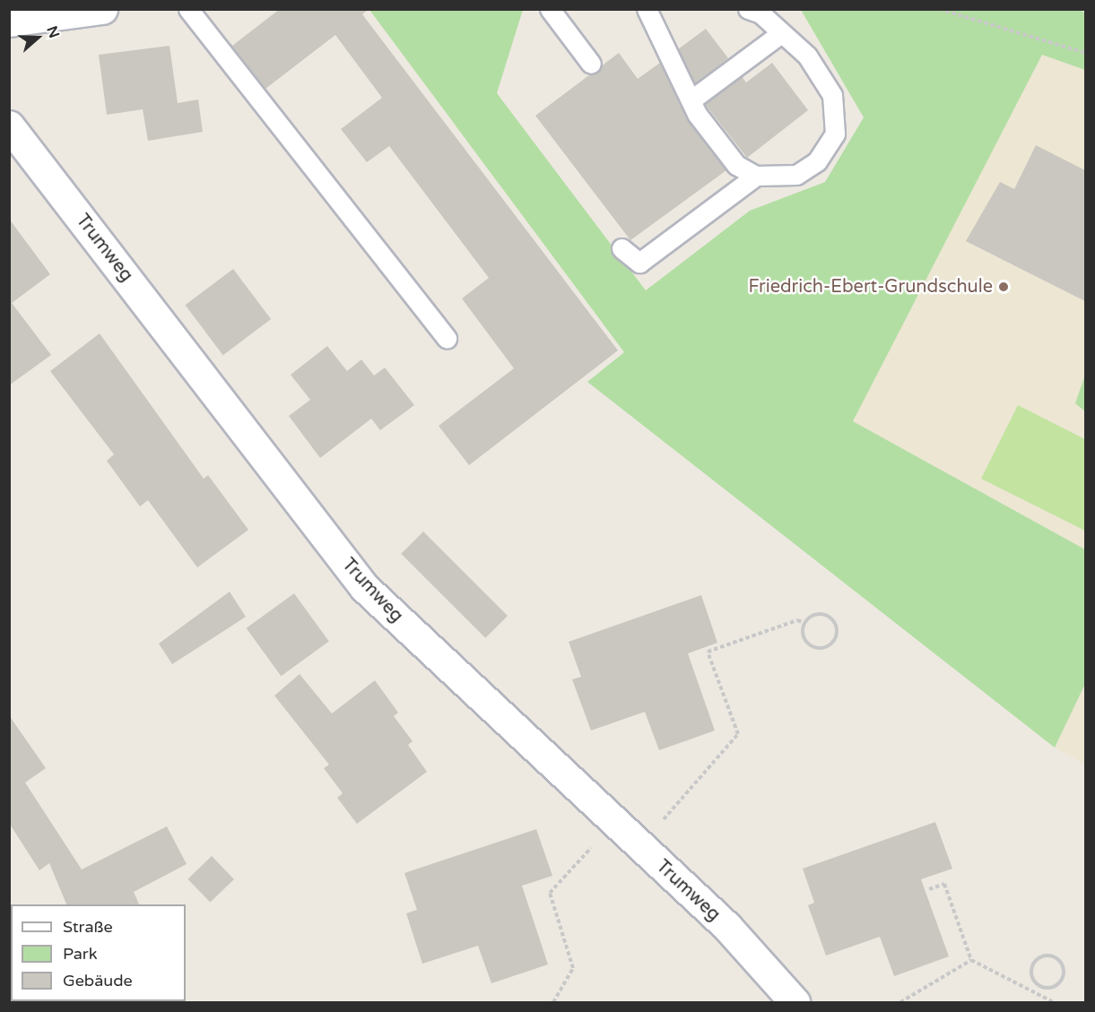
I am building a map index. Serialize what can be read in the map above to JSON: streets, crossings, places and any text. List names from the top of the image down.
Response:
{
  "streets": {
    "street": ["Trumweg"]
  },
  "places": ["Friedrich-Ebert-Grundschule"],
  "legend": ["Straße", "Park", "Gebäude"],
  "north": "right"
}
